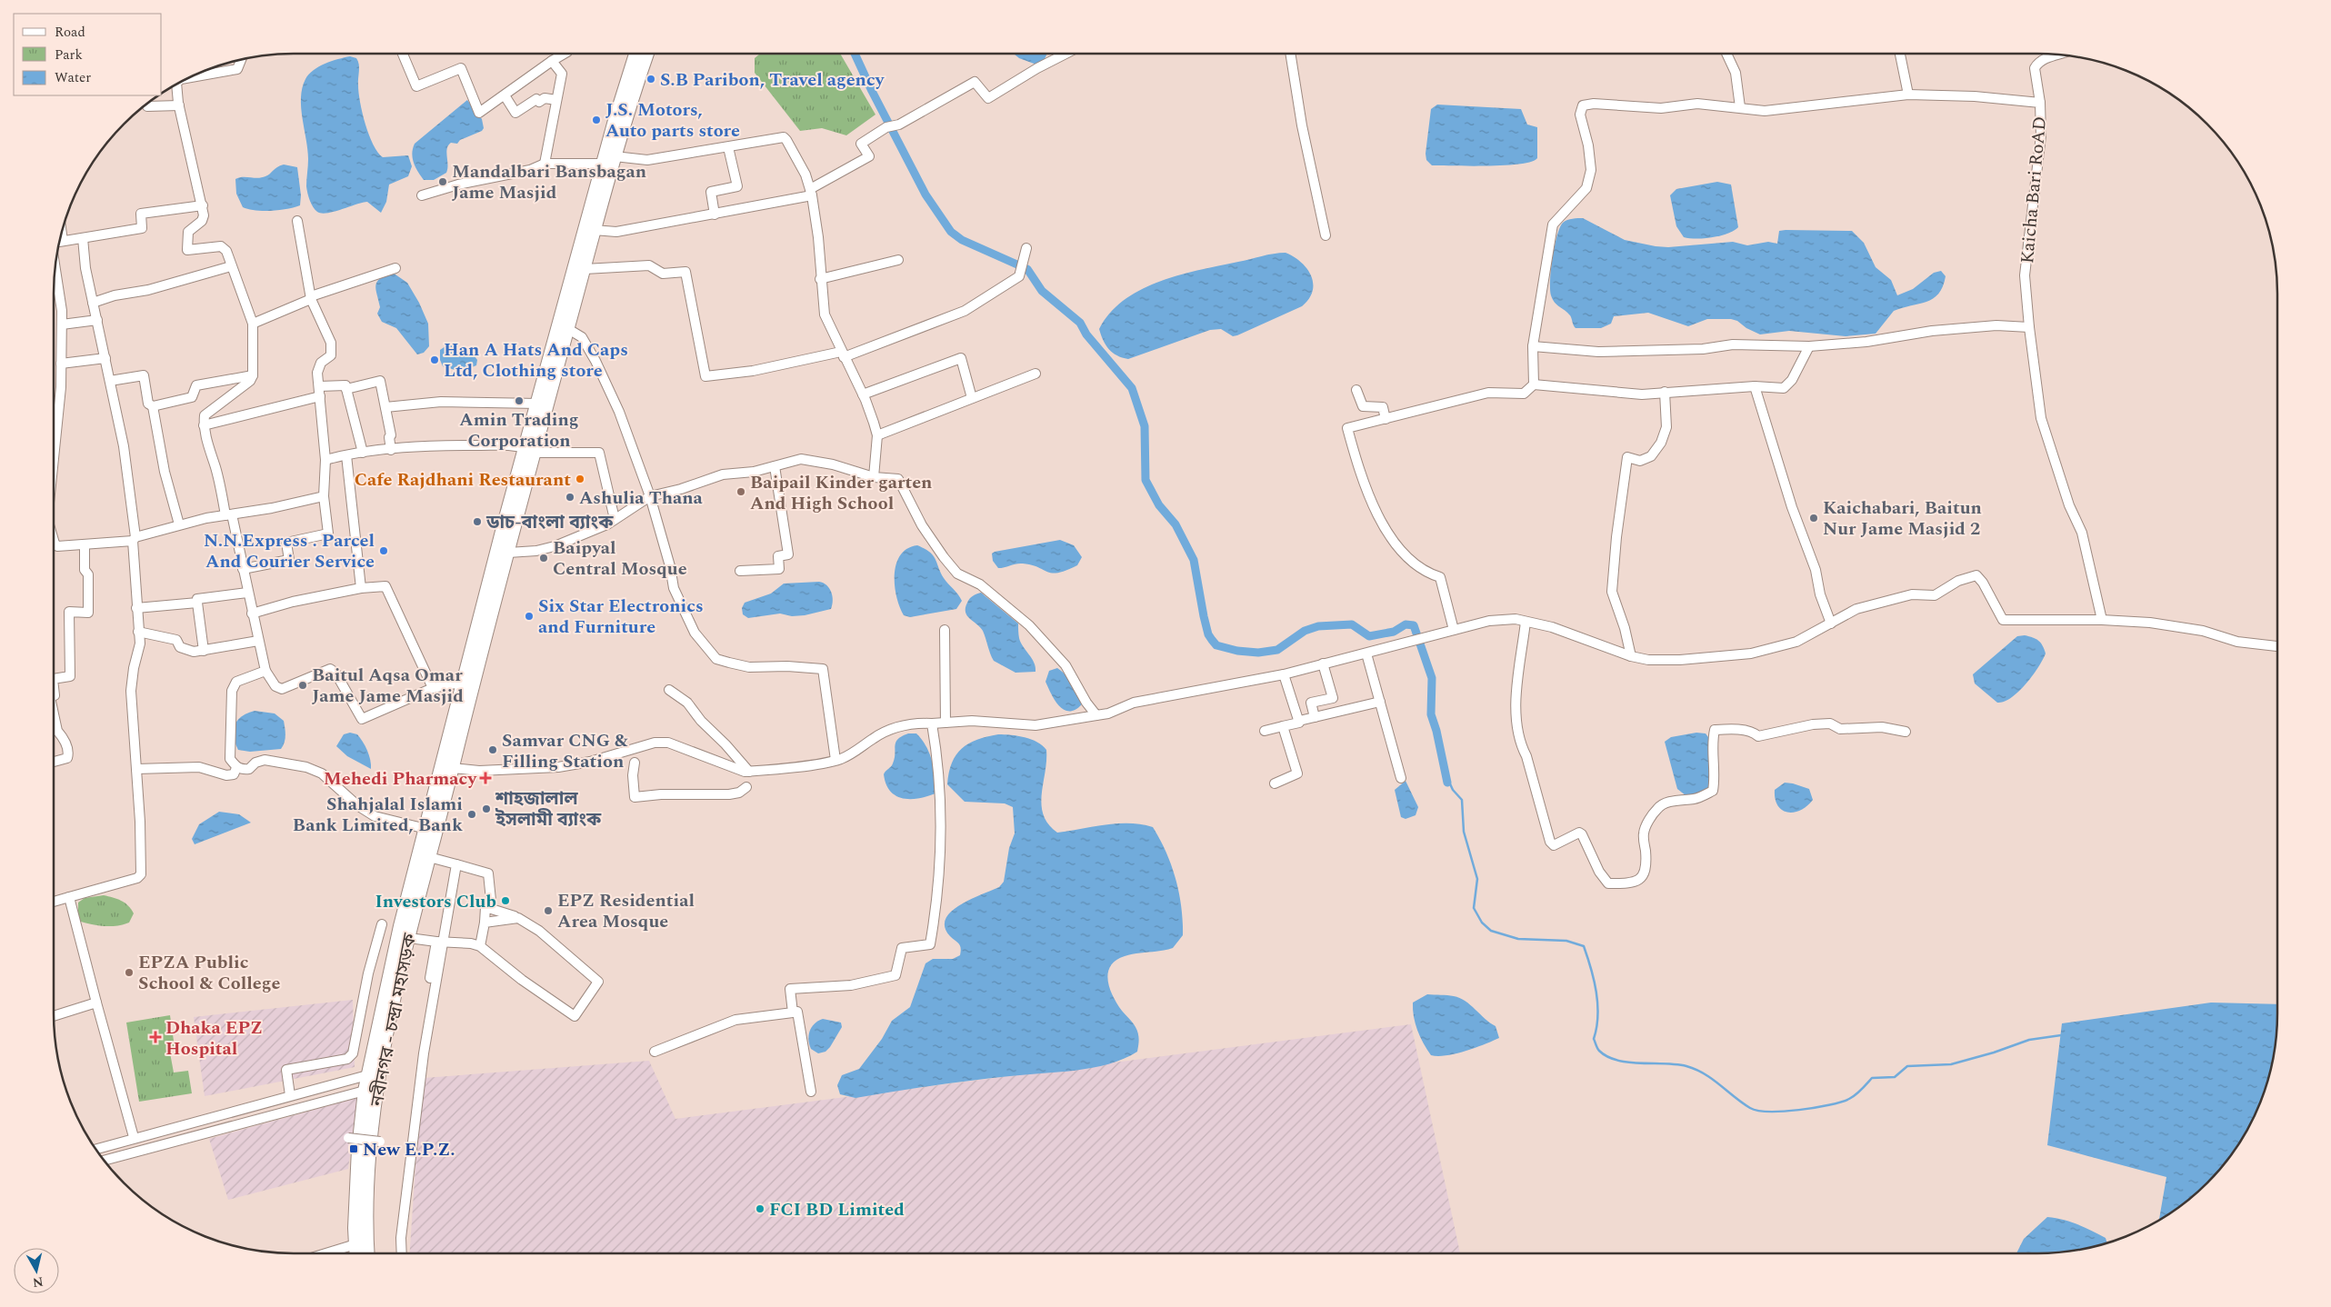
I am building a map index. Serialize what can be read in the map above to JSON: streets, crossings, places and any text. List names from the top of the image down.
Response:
{
  "streets": {
    "highway": ["নবীনগর - চন্দ্রা মহাসড়ক"],
    "street": ["Kaicha Bari RoAD"]
  },
  "places": {
    "other": [
      "S.B Paribon, Travel agency",
      "J.S. Motors, Auto parts store",
      "Mandalbari Bansbagan Jame Masjid",
      "Han A Hats And Caps Ltd, Clothing store",
      "Amin Trading Corporation",
      "Cafe Rajdhani Restaurant",
      "Baipail Kinder garten And High School",
      "Ashulia Thana",
      "Kaichabari, Baitun Nur Jame Masjid 2",
      "ডাচ-বাংলা ব্যাংক",
      "N.N.Express . Parcel And Courier Service",
      "Baipyal Central Mosque",
      "Six Star Electronics and Furniture",
      "Baitul Aqsa Omar Jame Jame Masjid",
      "Samvar CNG & Filling Station",
      "শাহজালাল ইসলামী ব্যাংক",
      "Shahjalal Islami Bank Limited, Bank",
      "Investors Club",
      "EPZ Residential Area Mosque",
      "EPZA Public School & College",
      "FCI BD Limited"
    ],
    "health": ["Mehedi Pharmacy", "Dhaka EPZ Hospital"],
    "transit": ["New E.P.Z."]
  },
  "legend": ["Road", "Park", "Water"],
  "north": "bottom"
}
